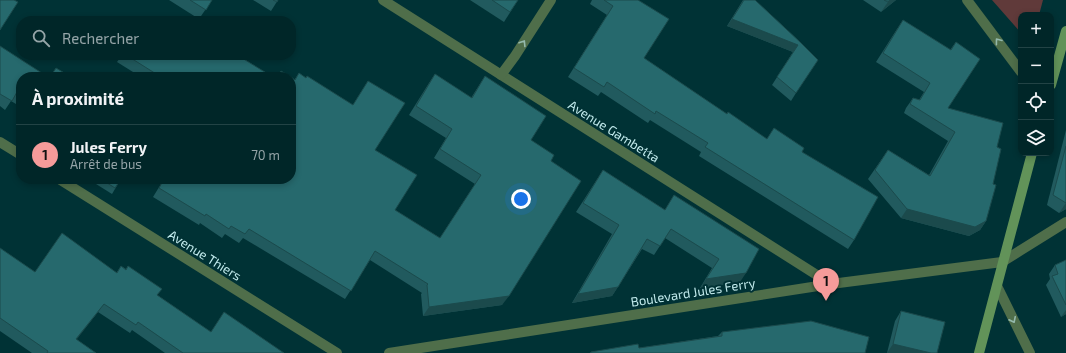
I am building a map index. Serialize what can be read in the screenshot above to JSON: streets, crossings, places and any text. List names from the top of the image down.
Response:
{
  "streets": {
    "street": ["Avenue Gambetta", "Avenue Thiers", "Boulevard Jules Ferry"]
  },
  "crossings": [
    ["Avenue Gambetta", "Boulevard Jules Ferry"]
  ],
  "page": {
    "map_buttons": ["+", "−"],
    "search": "Rechercher",
    "heading": "À proximité",
    "list": [
      {
        "mark": "1",
        "name": "Jules Ferry",
        "note": "Arrêt de bus",
        "value": "70 m"
      }
    ],
    "pins": "1"
  }
}
